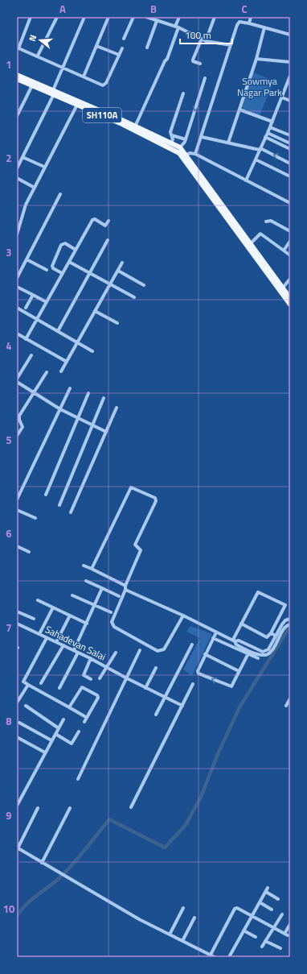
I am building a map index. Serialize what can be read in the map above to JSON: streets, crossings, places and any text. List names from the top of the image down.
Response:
{
  "streets": {
    "main road": ["SH110A"],
    "street": ["Sahadevan Salai"]
  },
  "parks": ["Sowmya Nagar Park"],
  "scale_bar": "100 m",
  "north": "left",
  "grid": {
    "columns": ["A", "B", "C"],
    "rows": [
      "1",
      "2",
      "3",
      "4",
      "5",
      "6",
      "7",
      "8",
      "9",
      "10"
    ]
  }
}
